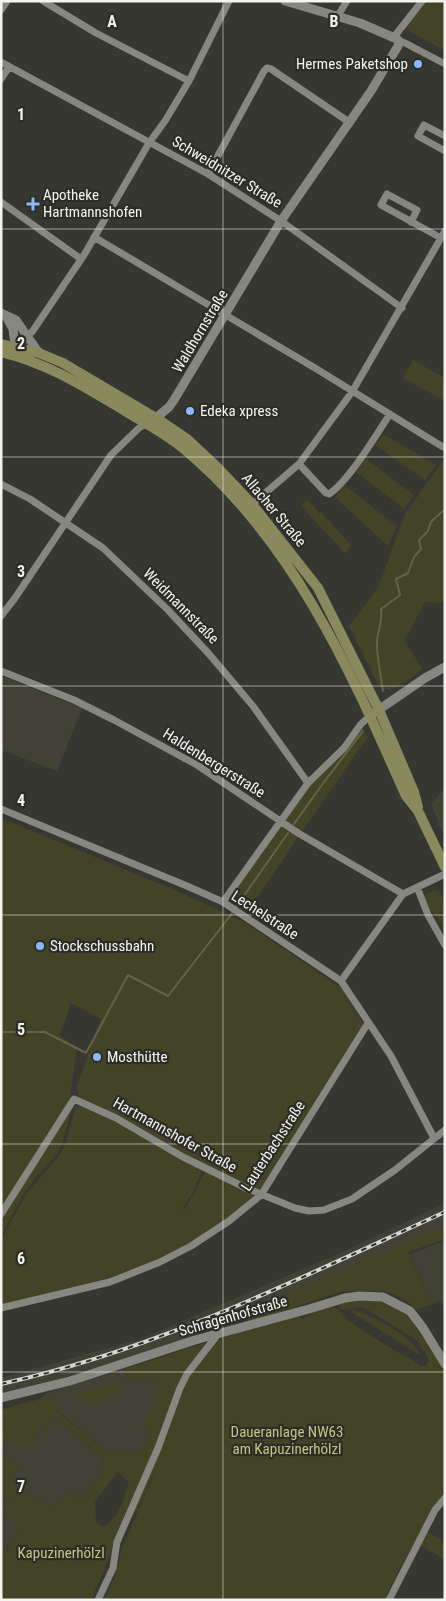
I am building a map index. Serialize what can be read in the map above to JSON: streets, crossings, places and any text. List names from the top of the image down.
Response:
{
  "streets": {
    "main road": ["Allacher Straße"],
    "street": [
      "Schweidnitzer Straße",
      "Waldhornstraße",
      "Weidmannstraße",
      "Haldenbergerstraße",
      "Lechelstraße",
      "Hartmannshofer Straße",
      "Lauterbachstraße",
      "Schragenhofstraße"
    ]
  },
  "crossings": [
    ["Schweidnitzer Straße", "Waldhornstraße"],
    ["Waldhornstraße", "Allacher Straße"],
    ["Waldhornstraße", "Weidmannstraße"],
    ["Lechelstraße", "Hartmannshofer Straße"],
    ["Lechelstraße", "Lauterbachstraße"],
    ["Hartmannshofer Straße", "Lauterbachstraße"]
  ],
  "parks": ["Daueranlage NW63 am Kapuzinerhölzl", "Kapuzinerhölzl"],
  "places": {
    "other": [
      "Hermes Paketshop",
      "Edeka xpress",
      "Stockschussbahn",
      "Mosthütte"
    ],
    "health": ["Apotheke Hartmannshofen"]
  },
  "grid": {
    "columns": ["A", "B"],
    "rows": [
      "1",
      "2",
      "3",
      "4",
      "5",
      "6",
      "7"
    ]
  }
}
